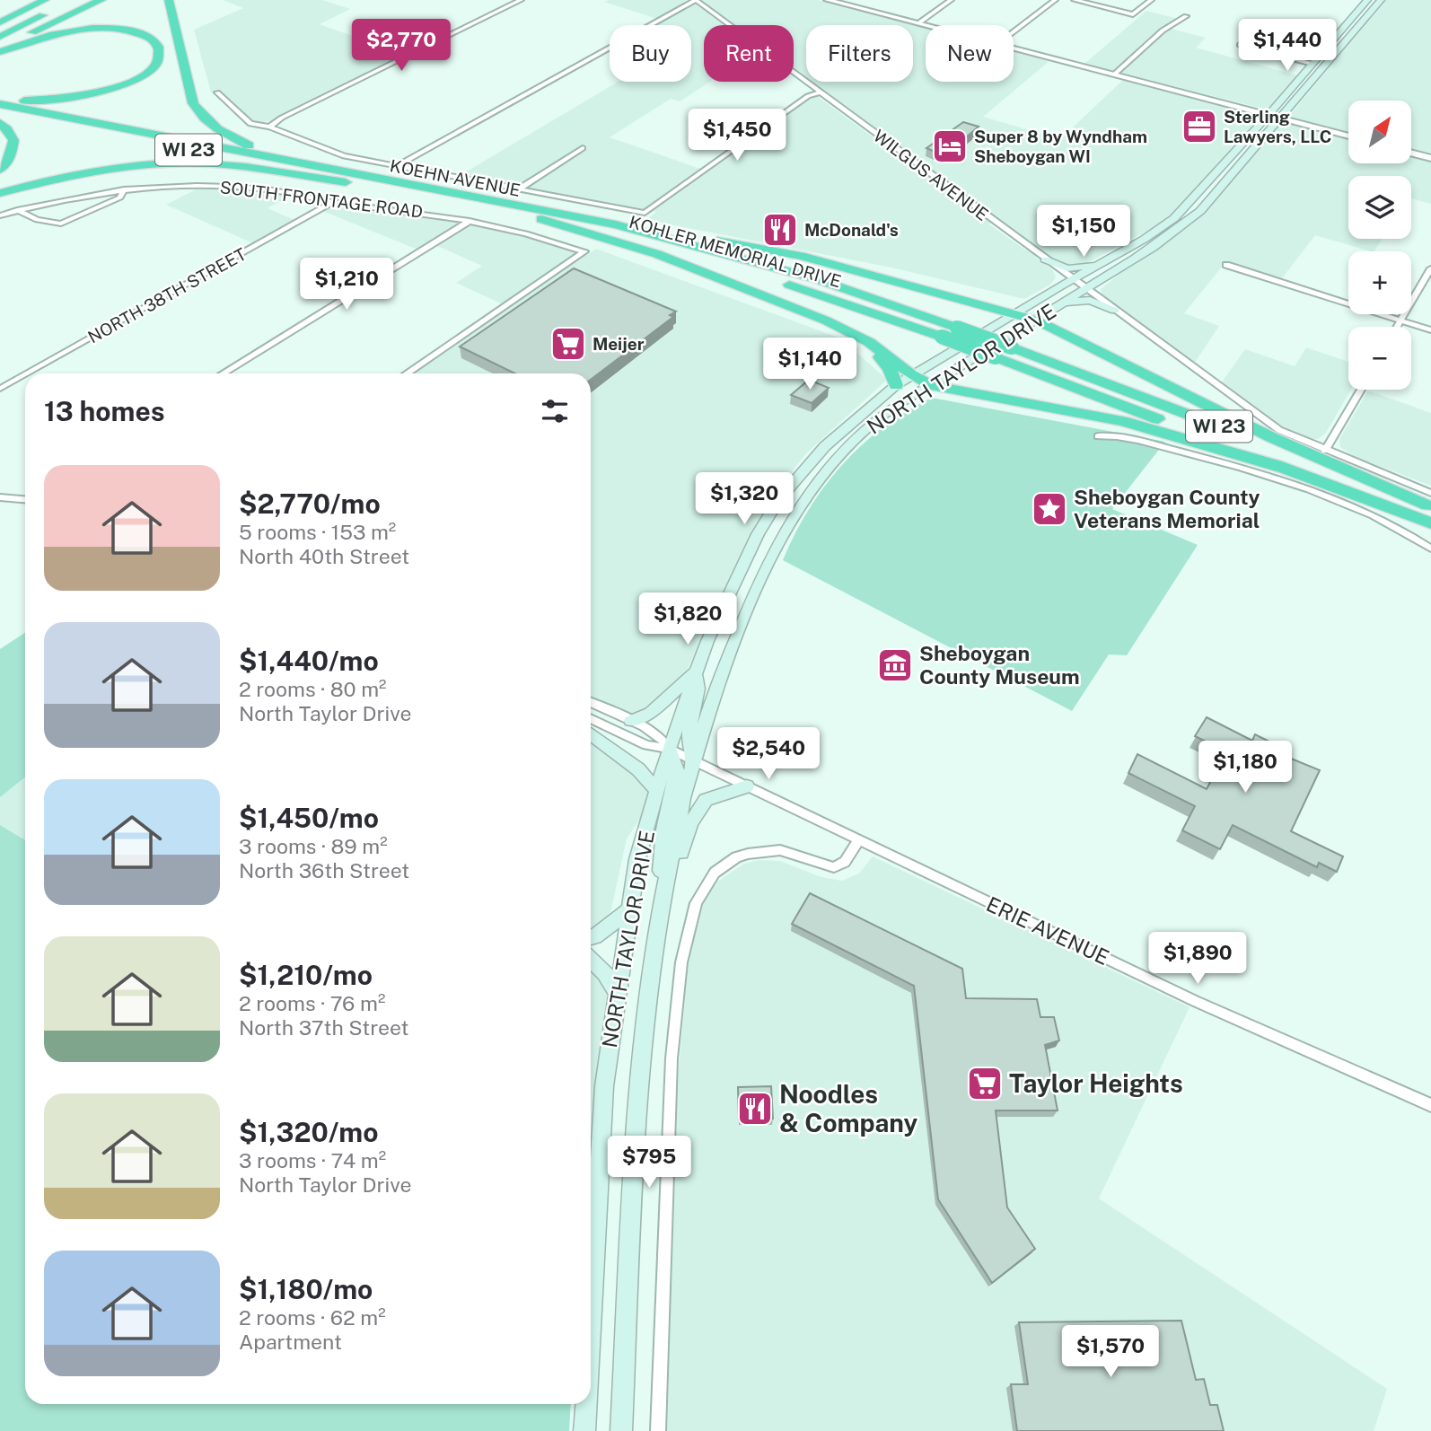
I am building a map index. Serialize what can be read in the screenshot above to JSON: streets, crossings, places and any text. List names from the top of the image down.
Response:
{
  "streets": {
    "highway": ["WI 23", "KOHLER MEMORIAL DRIVE"],
    "main road": ["NORTH TAYLOR DRIVE"],
    "street": [
      "WILGUS AVENUE",
      "KOEHN AVENUE",
      "SOUTH FRONTAGE ROAD",
      "NORTH 38TH STREET",
      "ERIE AVENUE"
    ]
  },
  "crossings": [
    ["WILGUS AVENUE", "KOEHN AVENUE"],
    ["WILGUS AVENUE", "KOHLER MEMORIAL DRIVE"],
    ["WILGUS AVENUE", "NORTH TAYLOR DRIVE"],
    ["SOUTH FRONTAGE ROAD", "NORTH 38TH STREET"],
    ["NORTH TAYLOR DRIVE", "ERIE AVENUE"]
  ],
  "places": {
    "office": ["Sterling Lawyers, LLC"],
    "hotel": ["Super 8 by Wyndham Sheboygan WI"],
    "restaurant": ["McDonald's", "Noodles & Company"],
    "supermarket": ["Meijer", "Taylor Heights"],
    "place": ["Sheboygan County Veterans Memorial"],
    "museum": ["Sheboygan County Museum"]
  },
  "north": "top right",
  "page": {
    "price": [
      "$2,770",
      "$1,440",
      "$1,450",
      "$1,150",
      "$1,210",
      "$1,140",
      "$1,320",
      "$1,820",
      "$2,540",
      "$1,180",
      "$1,890",
      "$795",
      "$1,570"
    ],
    "chip": [
      "Buy",
      "Rent",
      "Filters",
      "New"
    ],
    "map_buttons": ["+", "−"],
    "heading": "13 homes",
    "list": [
      {
        "name": "$2,770/mo",
        "note": "5 rooms · 153 m² · North 40th Street"
      },
      {
        "name": "$1,440/mo",
        "note": "2 rooms · 80 m² · North Taylor Drive"
      },
      {
        "name": "$1,450/mo",
        "note": "3 rooms · 89 m² · North 36th Street"
      },
      {
        "name": "$1,210/mo",
        "note": "2 rooms · 76 m² · North 37th Street"
      },
      {
        "name": "$1,320/mo",
        "note": "3 rooms · 74 m² · North Taylor Drive"
      },
      {
        "name": "$1,180/mo",
        "note": "2 rooms · 62 m² · Apartment"
      }
    ]
  }
}
